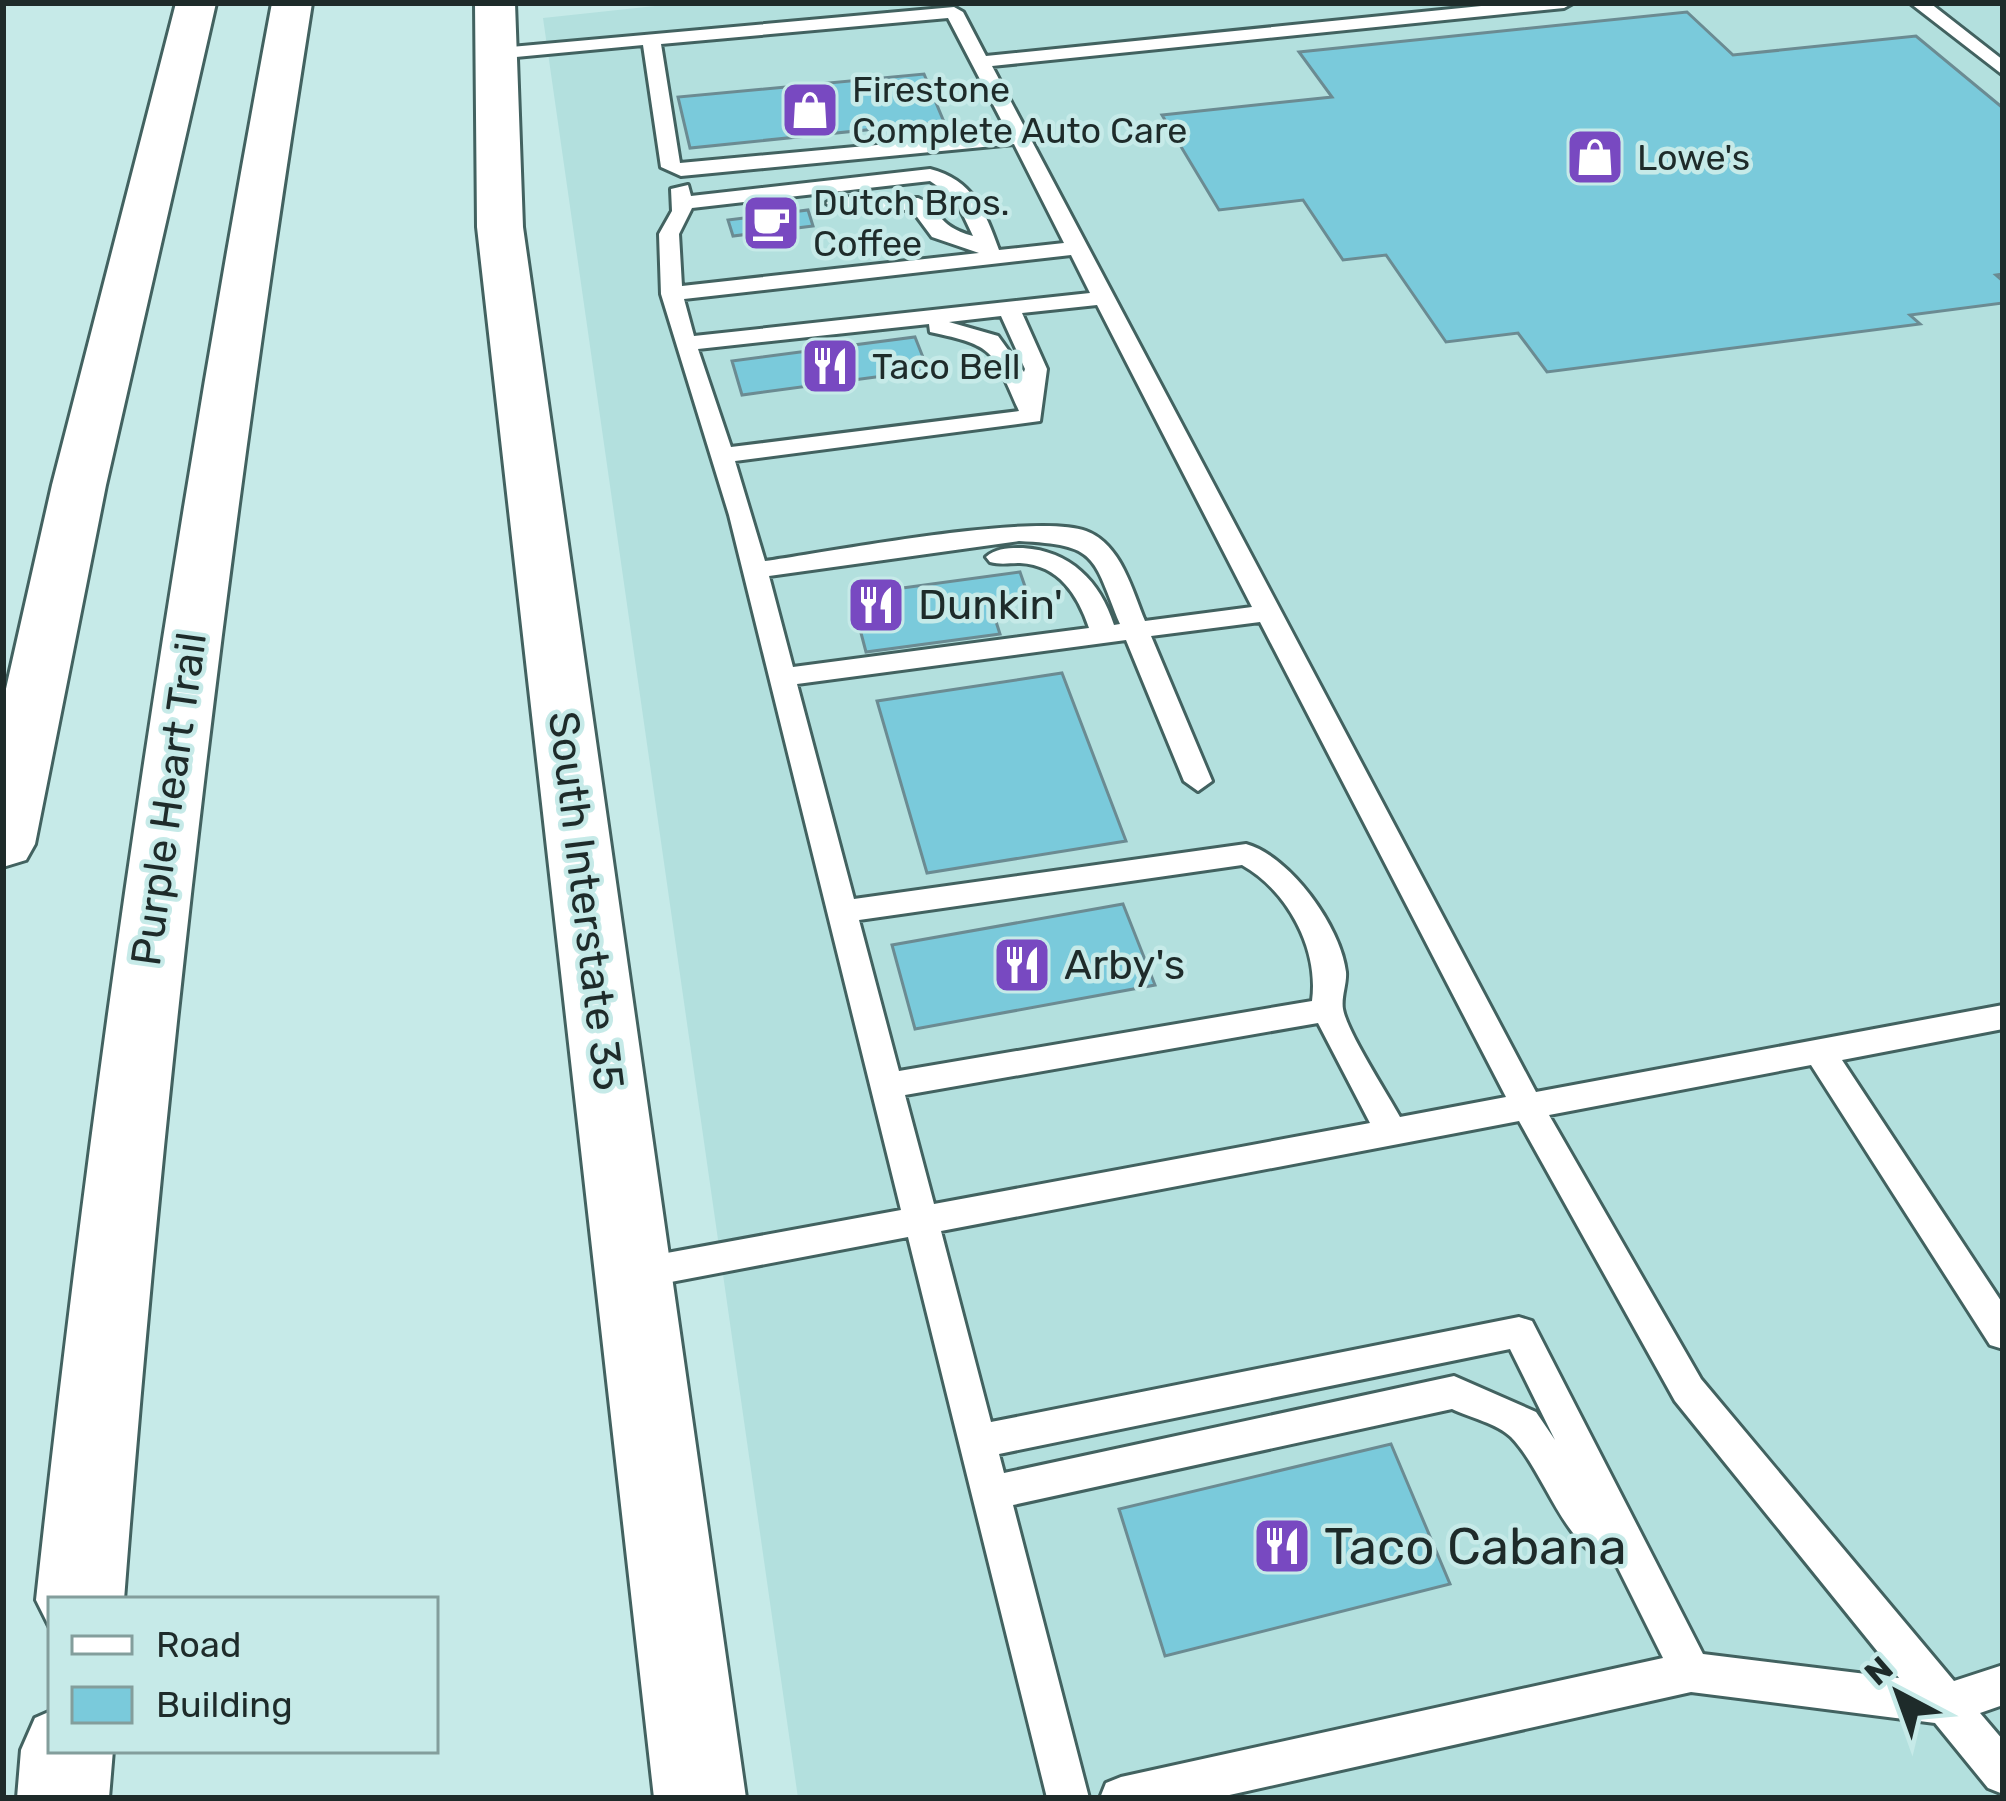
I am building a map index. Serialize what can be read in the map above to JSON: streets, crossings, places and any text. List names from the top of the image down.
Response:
{
  "streets": {
    "main road": ["Purple Heart Trail", "South Interstate 35"]
  },
  "places": {
    "shop": ["Firestone Complete Auto Care", "Lowe's"],
    "cafe": ["Dutch Bros. Coffee"],
    "restaurant": [
      "Taco Bell",
      "Dunkin'",
      "Arby's",
      "Taco Cabana"
    ]
  },
  "legend": ["Road", "Building"],
  "north": "top left"
}
